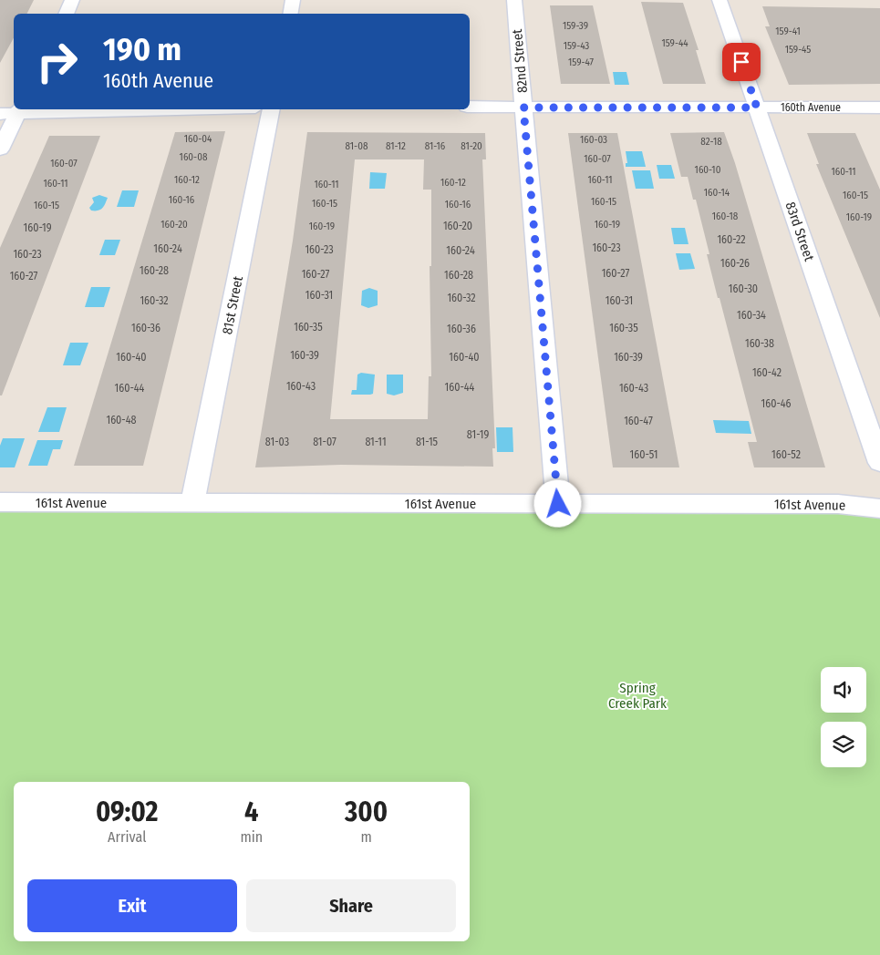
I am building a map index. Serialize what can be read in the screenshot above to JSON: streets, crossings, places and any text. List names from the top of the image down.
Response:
{
  "streets": {
    "street": [
      "82nd Street",
      "160th Avenue",
      "83rd Street",
      "81st Street",
      "161st Avenue"
    ]
  },
  "crossings": [
    ["82nd Street", "160th Avenue"],
    ["82nd Street", "161st Avenue"],
    ["160th Avenue", "83rd Street"],
    ["81st Street", "161st Avenue"]
  ],
  "parks": ["Spring Creek Park"],
  "house_numbers": [
    "159-39",
    "159-41",
    "159-44",
    "159-43",
    "159-45",
    "159-47",
    "160-04",
    "160-03",
    "82-18",
    "81-08",
    "81-12",
    "81-16",
    "81-20",
    "160-08",
    "160-07",
    "160-07",
    "160-10",
    "160-11",
    "160-12",
    "160-11",
    "160-12",
    "160-11",
    "160-11",
    "160-14",
    "160-15",
    "160-16",
    "160-15",
    "160-15",
    "160-16",
    "160-15",
    "160-18",
    "160-19",
    "160-20",
    "160-19",
    "160-19",
    "160-20",
    "160-19",
    "160-22",
    "160-23",
    "160-24",
    "160-23",
    "160-24",
    "160-23",
    "160-26",
    "160-28",
    "160-27",
    "160-27",
    "160-28",
    "160-27",
    "160-30",
    "160-31",
    "160-32",
    "160-32",
    "160-31",
    "160-34",
    "160-35",
    "160-36",
    "160-35",
    "160-36",
    "160-38",
    "160-39",
    "160-40",
    "160-40",
    "160-39",
    "160-42",
    "160-43",
    "160-44",
    "160-44",
    "160-43",
    "160-46",
    "160-48",
    "160-47",
    "81-19",
    "81-03",
    "81-07",
    "81-11",
    "81-15",
    "160-51",
    "160-52"
  ],
  "page": {
    "turn": ["190 m", "160th Avenue"],
    "eta": [
      "09:02",
      "Arrival",
      "4",
      "min",
      "300",
      "m"
    ],
    "buttons": ["Exit", "Share"]
  }
}
